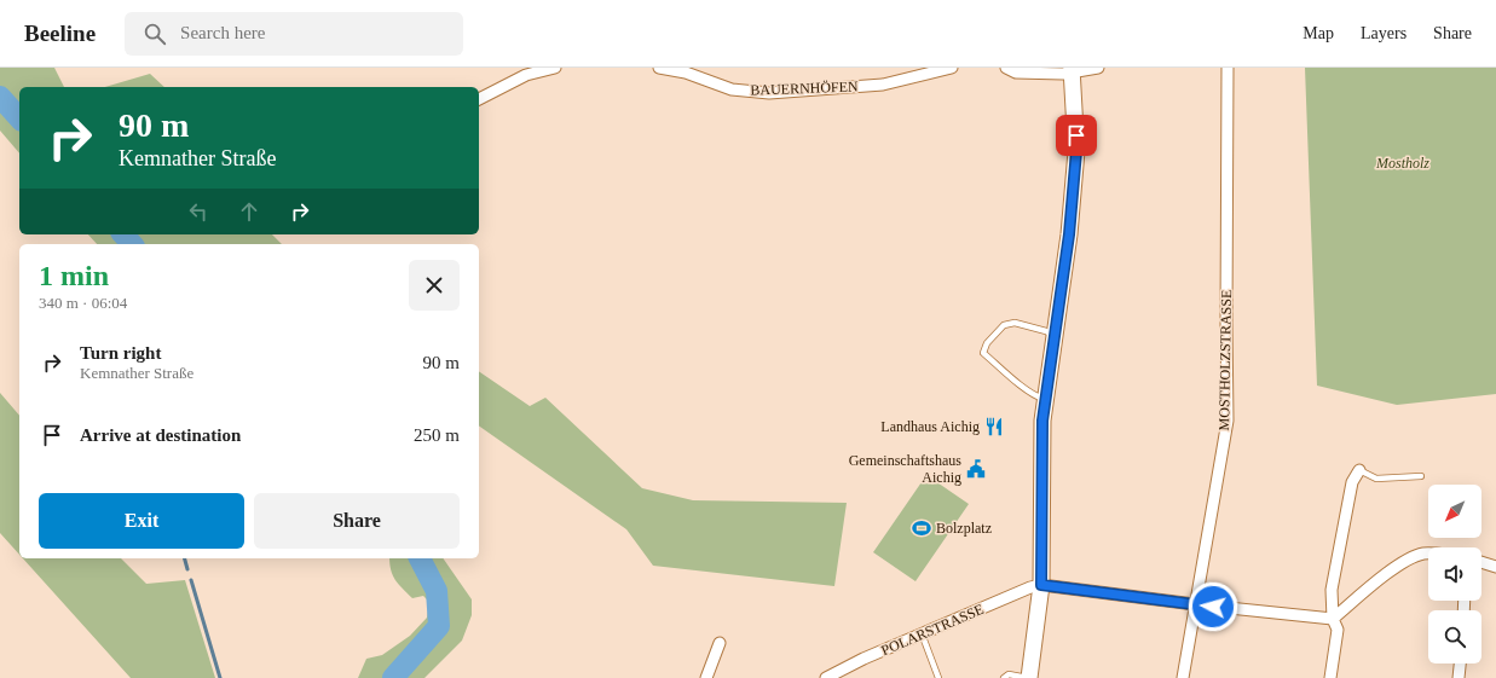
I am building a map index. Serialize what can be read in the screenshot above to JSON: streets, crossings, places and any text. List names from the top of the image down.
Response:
{
  "streets": {
    "street": ["BAUERNHÖFEN", "MOSTHOLZSTRASSE", "POLARSTRASSE"]
  },
  "parks": ["Mostholz"],
  "places": {
    "restaurant": ["Landhaus Aichig"],
    "public building": ["Gemeinschaftshaus Aichig"],
    "sports": ["Bolzplatz"]
  },
  "north": "bottom left",
  "page": {
    "header": "Beeline",
    "search": "Search here",
    "nav": ["Map", "Layers", "Share"],
    "turn": ["90 m", "Kemnather Straße"],
    "heading": ["1 min", "340 m · 06:04"],
    "list": [
      {
        "name": "Turn right",
        "note": "Kemnather Straße",
        "value": "90 m"
      },
      {
        "name": "Arrive at destination",
        "value": "250 m"
      }
    ],
    "buttons": ["Exit", "Share"]
  }
}
